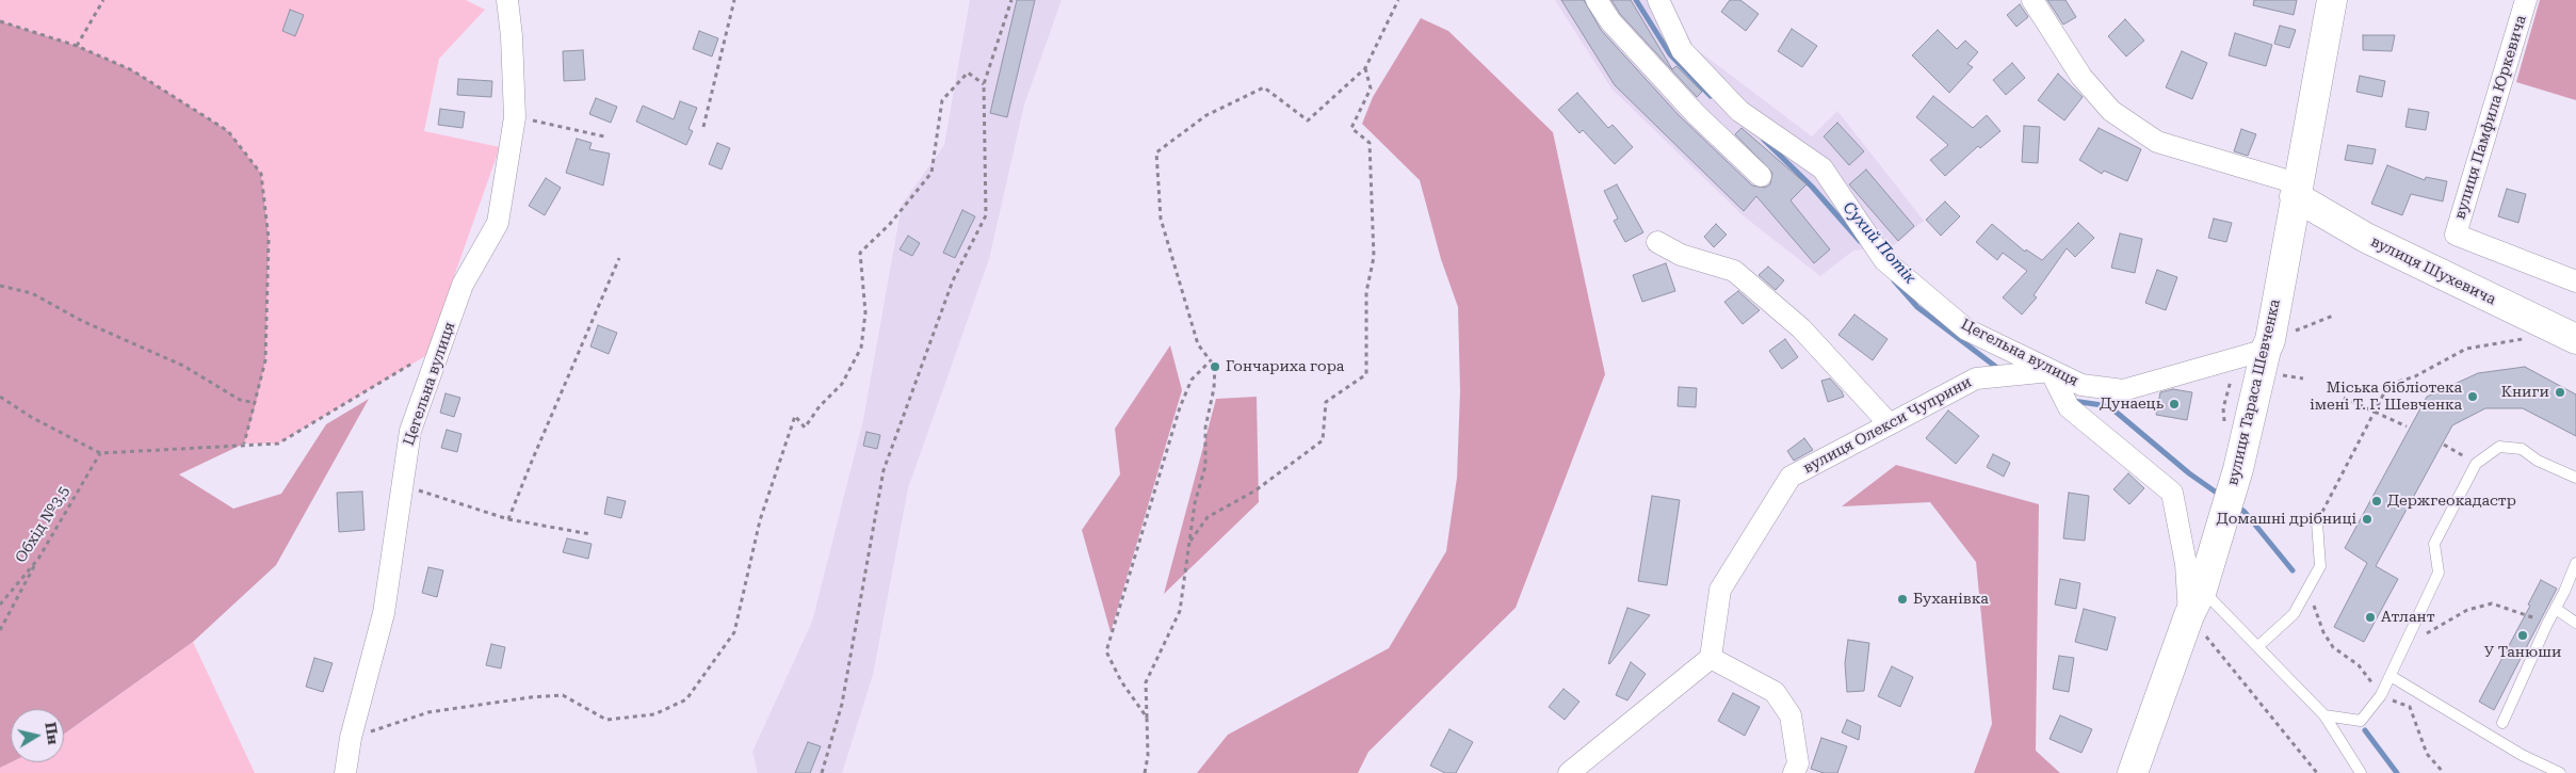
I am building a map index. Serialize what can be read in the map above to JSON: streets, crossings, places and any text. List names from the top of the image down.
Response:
{
  "streets": {
    "street": [
      "вулиця Памфила Юркевича",
      "вулиця Шухевича",
      "Цегельна вулиця",
      "вулиця Тараса Шевченка",
      "вулиця Олекси Чуприни"
    ],
    "path": ["Обхід №3,5"]
  },
  "crossings": [
    ["вулиця Шухевича", "вулиця Тараса Шевченка"],
    ["Цегельна вулиця", "вулиця Тараса Шевченка"],
    ["Цегельна вулиця", "вулиця Олекси Чуприни"]
  ],
  "water": ["Сухий Потік"],
  "places": [
    "Гончариха гора",
    "Книги",
    "Міська бібліотека імені Т. Г. Шевченка",
    "Дунаець",
    "Держгеокадастр",
    "Домашні дрібниці",
    "Буханівка",
    "Атлант",
    "У Танюши"
  ],
  "north": "right"
}
